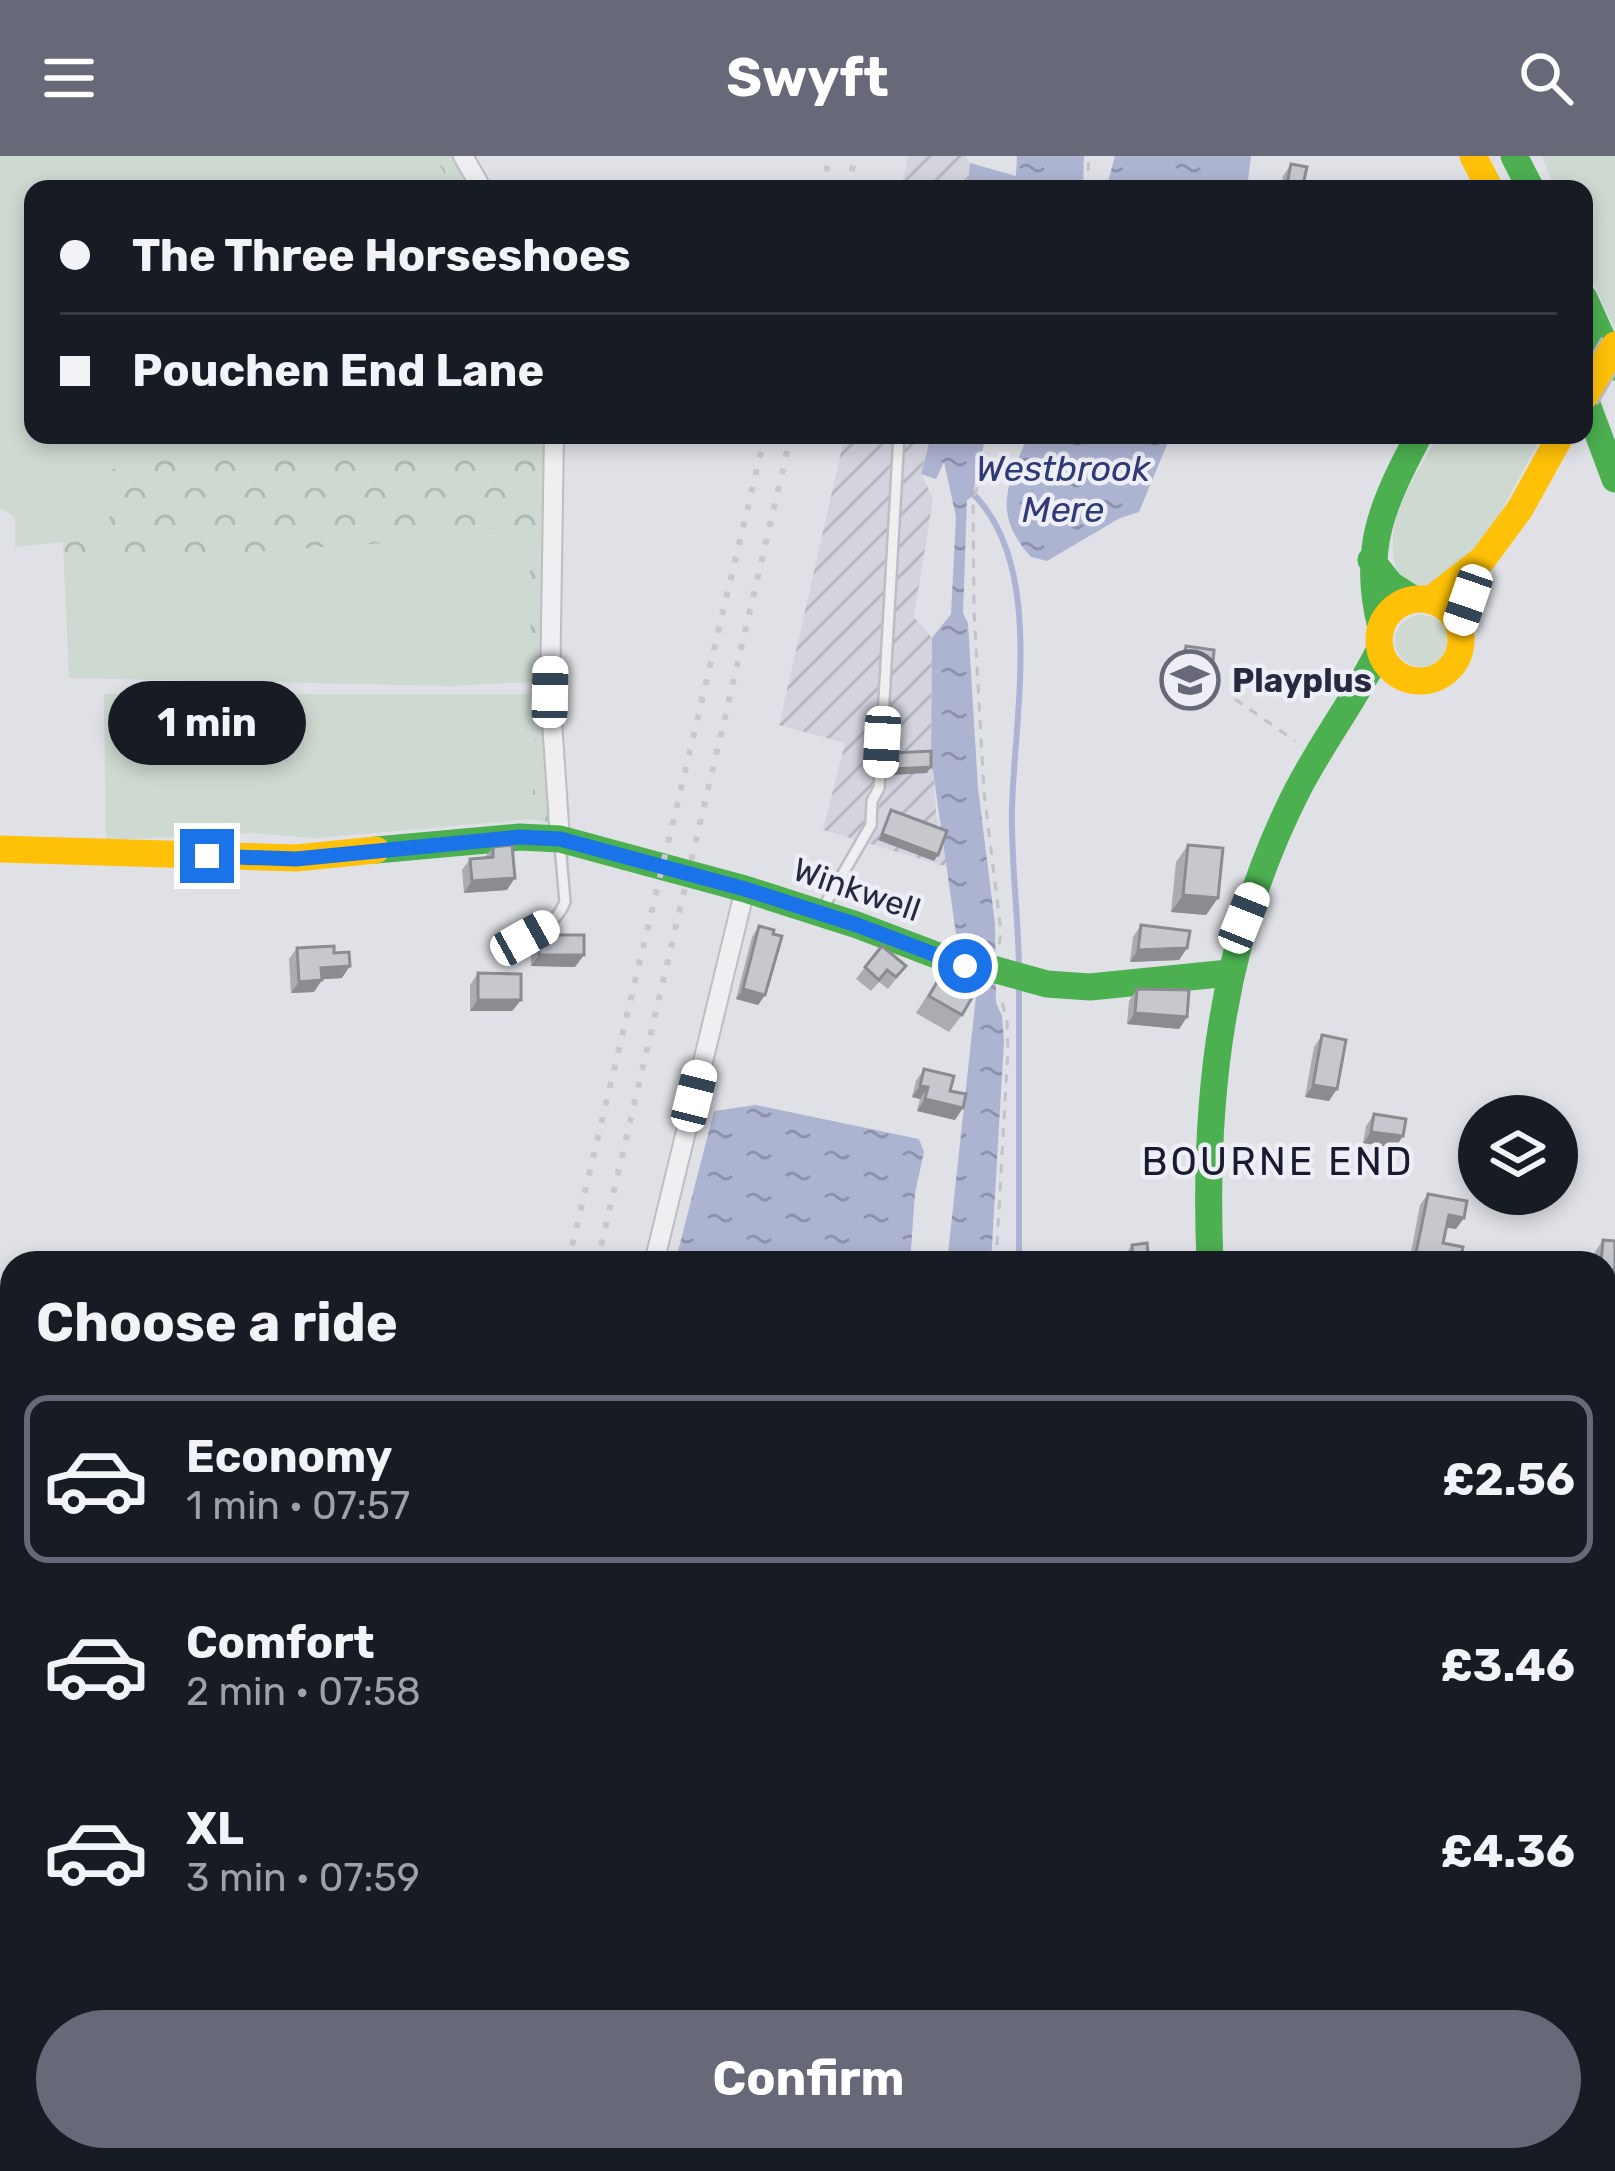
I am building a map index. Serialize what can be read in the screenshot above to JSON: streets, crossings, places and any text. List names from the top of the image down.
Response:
{
  "streets": {
    "main road": ["Winkwell"]
  },
  "districts": ["BOURNE END"],
  "water": ["Westbrook Mere"],
  "places": {
    "school or university": ["Playplus"]
  },
  "page": {
    "header": "Swyft",
    "banner": ["The Three Horseshoes", "Pouchen End Lane"],
    "bubble": "1 min",
    "heading": "Choose a ride",
    "list": [
      {
        "name": "Economy",
        "note": "1 min · 07:57",
        "value": "£2.56"
      },
      {
        "name": "Comfort",
        "note": "2 min · 07:58",
        "value": "£3.46"
      },
      {
        "name": "XL",
        "note": "3 min · 07:59",
        "value": "£4.36"
      }
    ],
    "buttons": "Confirm"
  }
}
